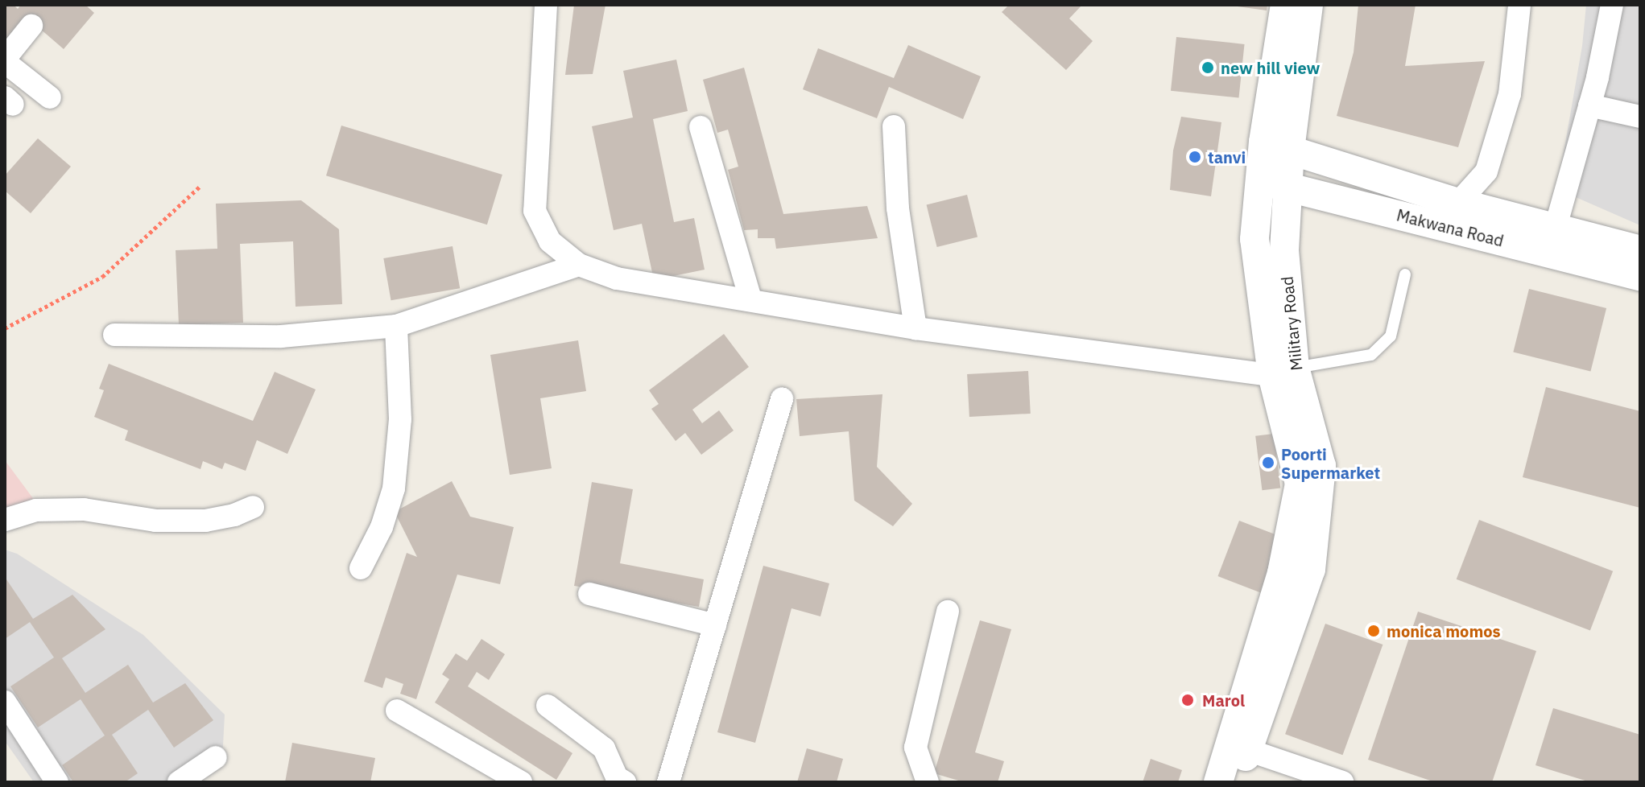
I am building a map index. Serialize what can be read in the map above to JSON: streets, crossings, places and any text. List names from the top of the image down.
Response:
{
  "streets": {
    "street": ["Makwana Road", "Military Road"]
  },
  "crossings": [
    ["Makwana Road", "Military Road"]
  ],
  "places": [
    "new hill view",
    "tanvi",
    "Poorti Supermarket",
    "monica momos",
    "Marol"
  ]
}
